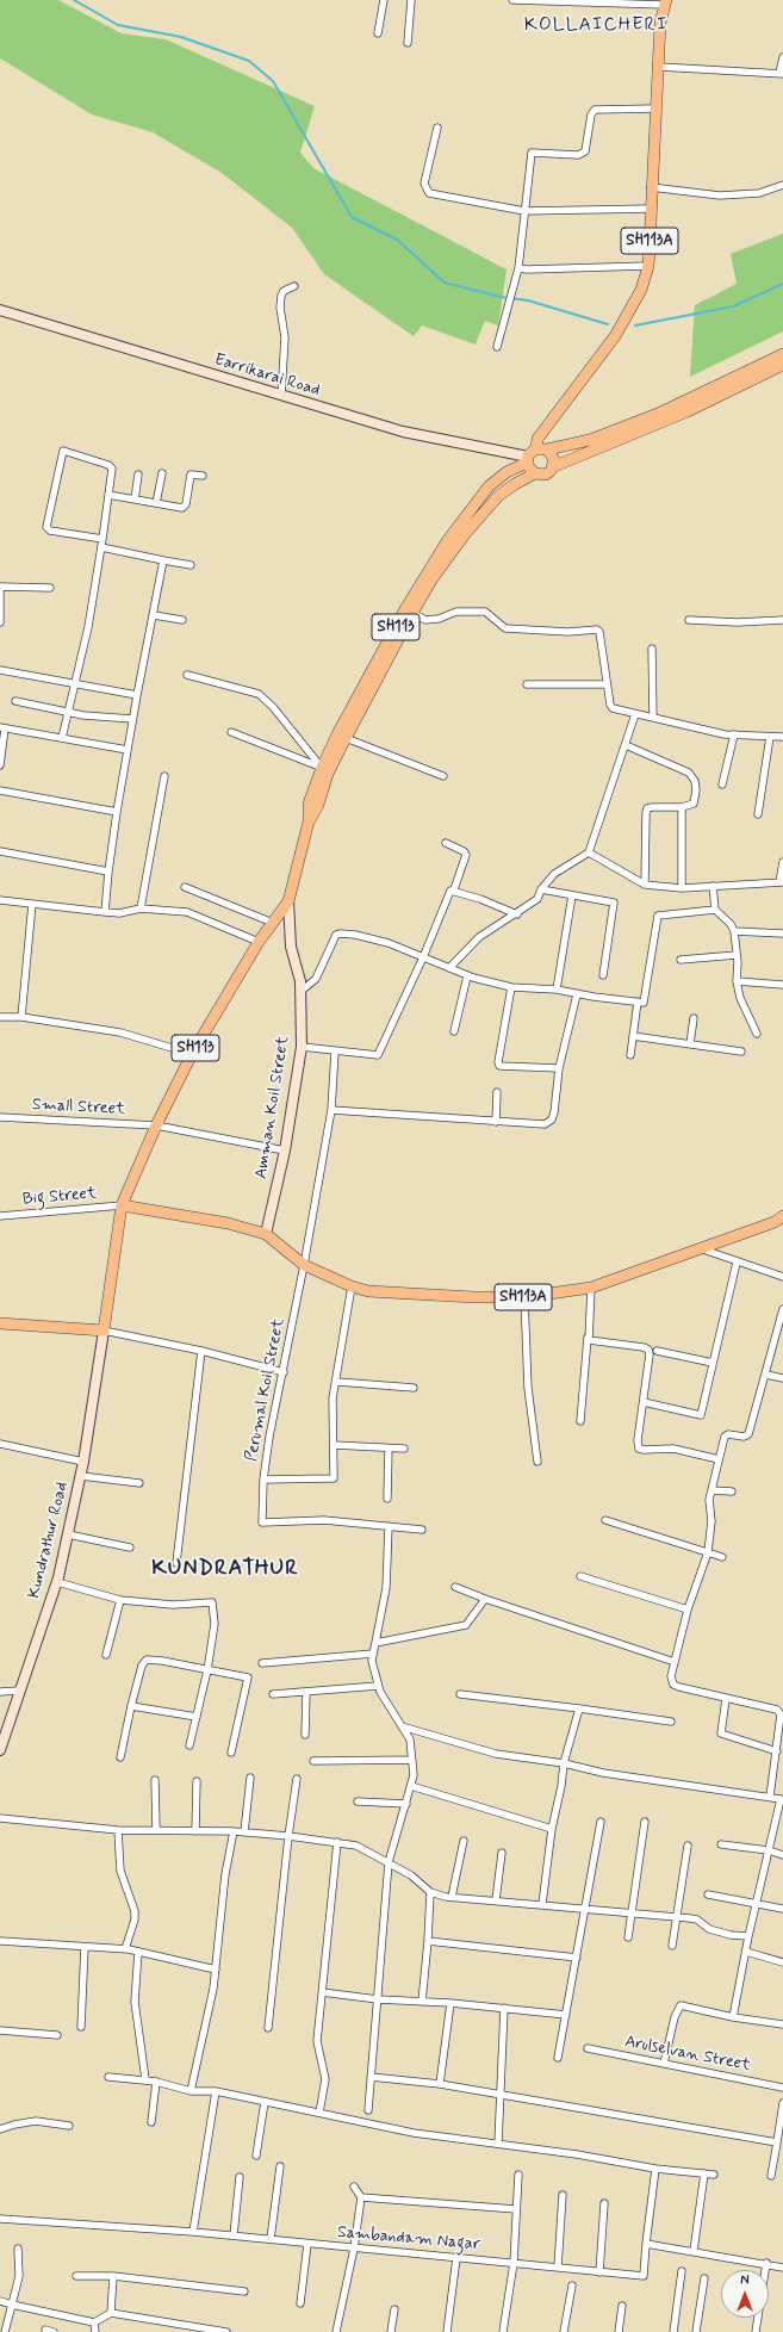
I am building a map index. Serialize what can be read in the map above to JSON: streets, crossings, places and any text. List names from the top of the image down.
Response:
{
  "streets": {
    "main road": ["SH113A", "SH113"],
    "street": [
      "Earrikarai Road",
      "Small Street",
      "Amman Koil Street",
      "Big Street",
      "Perumal Koil Street",
      "Kundrathur Road",
      "Arulselvan Street",
      "Sambandam Nagar"
    ]
  },
  "crossings": [
    ["SH113A", "Earrikarai Road"],
    ["SH113A", "SH113"],
    ["SH113A", "Amman Koil Street"],
    ["SH113A", "Big Street"],
    ["SH113A", "Perumal Koil Street"],
    ["Earrikarai Road", "SH113"],
    ["SH113", "Small Street"],
    ["SH113", "Amman Koil Street"],
    ["SH113", "Big Street"],
    ["SH113", "Kundrathur Road"],
    ["Small Street", "Amman Koil Street"]
  ],
  "districts": ["KOLLAICHERI", "KUNDRATHUR"],
  "north": "top"
}
